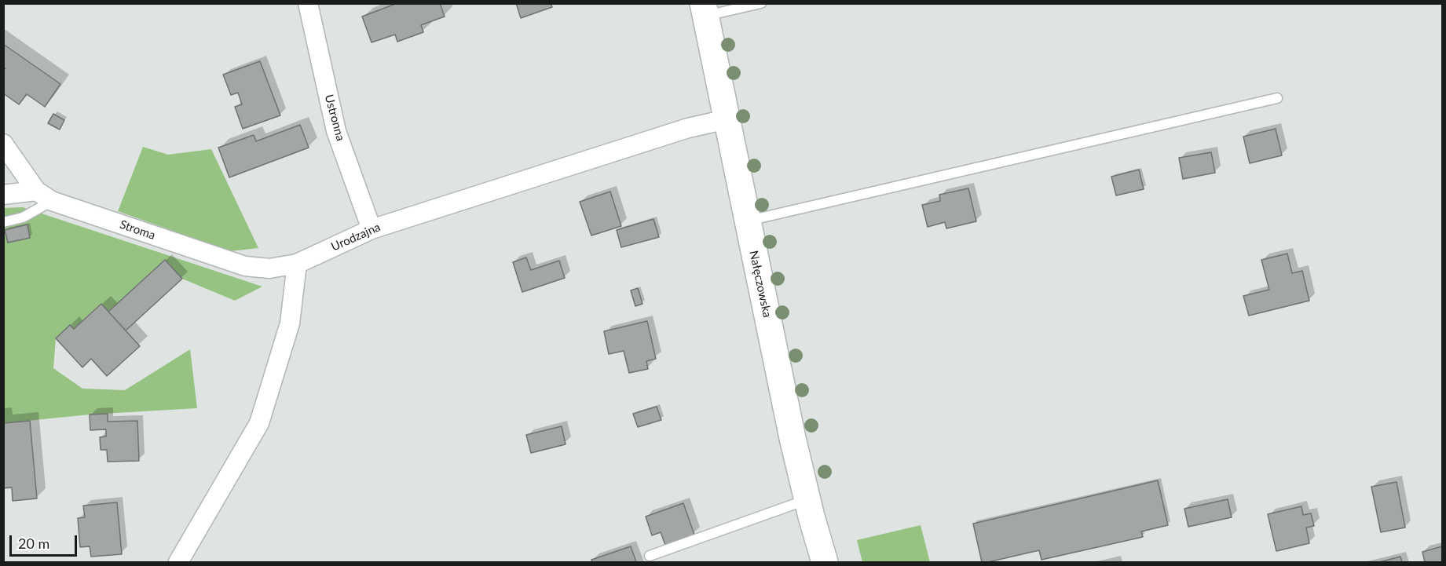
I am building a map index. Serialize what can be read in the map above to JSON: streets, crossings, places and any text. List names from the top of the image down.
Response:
{
  "streets": {
    "main road": ["Nałęczowska"],
    "street": ["Ustronna", "Stroma", "Urodzajna"]
  },
  "crossings": [
    ["Ustronna", "Urodzajna"],
    ["Stroma", "Urodzajna"],
    ["Urodzajna", "Nałęczowska"]
  ],
  "scale_bar": "20 m"
}
